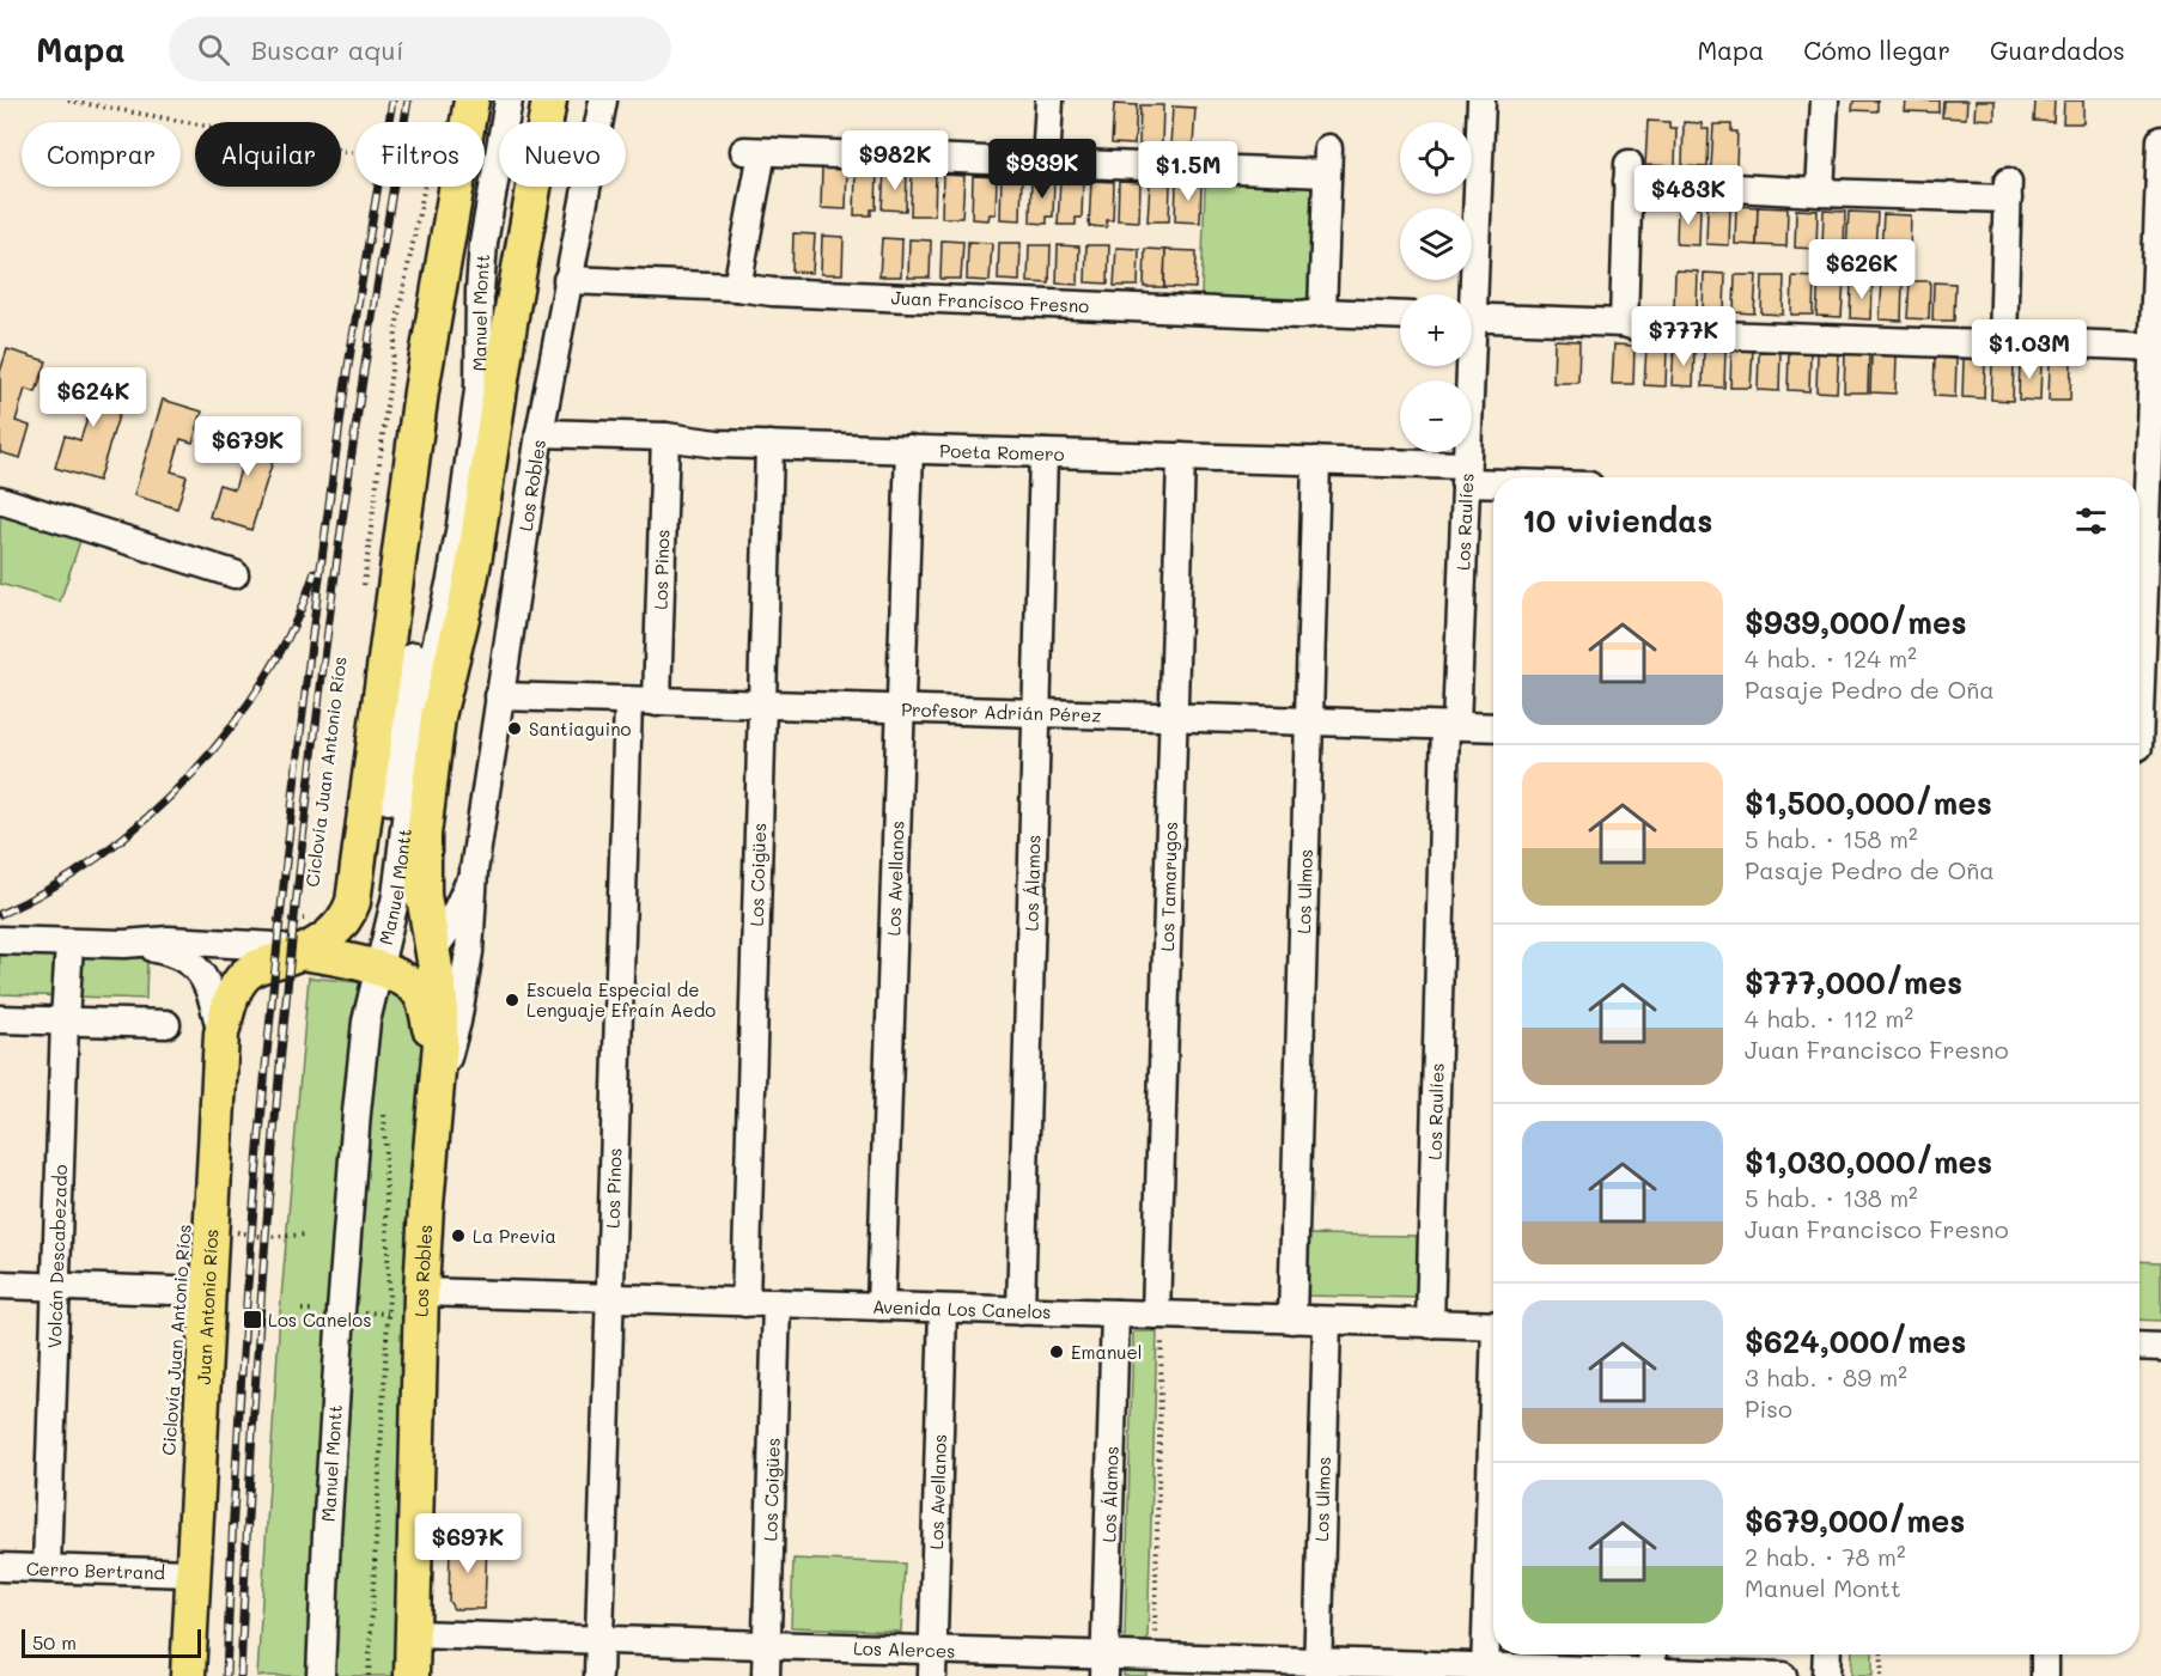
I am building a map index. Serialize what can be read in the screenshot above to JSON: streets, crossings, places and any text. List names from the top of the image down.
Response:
{
  "streets": {
    "main road": ["Manuel Montt", "Los Robles", "Juan Antonio Ríos"],
    "street": [
      "Juan Francisco Fresno",
      "Poeta Romero",
      "Los Raulíes",
      "Los Pinos",
      "Profesor Adrián Pérez",
      "Los Coigües",
      "Los Avellanos",
      "Los Álamos",
      "Los Tamarugos",
      "Los Ulmos",
      "Volcán Descabezado",
      "Avenida Los Canelos",
      "Cerro Bertrand",
      "Los Alerces"
    ]
  },
  "crossings": [
    ["Juan Francisco Fresno", "Los Robles"],
    ["Manuel Montt", "Los Robles"],
    ["Manuel Montt", "Juan Antonio Ríos"],
    ["Poeta Romero", "Los Robles"],
    ["Poeta Romero", "Los Raulíes"],
    ["Poeta Romero", "Los Pinos"],
    ["Poeta Romero", "Los Coigües"],
    ["Poeta Romero", "Los Avellanos"],
    ["Poeta Romero", "Los Álamos"],
    ["Poeta Romero", "Los Tamarugos"],
    ["Poeta Romero", "Los Ulmos"],
    ["Los Robles", "Profesor Adrián Pérez"],
    ["Los Robles", "Avenida Los Canelos"],
    ["Los Robles", "Los Alerces"],
    ["Los Raulíes", "Profesor Adrián Pérez"],
    ["Los Raulíes", "Avenida Los Canelos"],
    ["Los Pinos", "Profesor Adrián Pérez"],
    ["Los Pinos", "Avenida Los Canelos"],
    ["Los Pinos", "Los Alerces"],
    ["Profesor Adrián Pérez", "Los Coigües"],
    ["Profesor Adrián Pérez", "Los Avellanos"],
    ["Profesor Adrián Pérez", "Los Álamos"],
    ["Profesor Adrián Pérez", "Los Tamarugos"],
    ["Profesor Adrián Pérez", "Los Ulmos"],
    ["Los Coigües", "Avenida Los Canelos"],
    ["Los Coigües", "Los Alerces"],
    ["Los Avellanos", "Avenida Los Canelos"],
    ["Los Avellanos", "Los Alerces"],
    ["Los Álamos", "Avenida Los Canelos"],
    ["Los Álamos", "Los Alerces"],
    ["Los Tamarugos", "Avenida Los Canelos"],
    ["Los Ulmos", "Avenida Los Canelos"],
    ["Los Ulmos", "Los Alerces"],
    ["Volcán Descabezado", "Cerro Bertrand"],
    ["Juan Antonio Ríos", "Cerro Bertrand"]
  ],
  "places": {
    "other": [
      "Santiaguino",
      "Escuela Especial de Lenguaje Efraín Aedo",
      "La Previa",
      "Emanuel"
    ],
    "transit": ["Los Canelos"]
  },
  "scale_bar": "50 m",
  "page": {
    "header": "Mapa",
    "search": "Buscar aquí",
    "nav": ["Mapa", "Cómo llegar", "Guardados"],
    "map_buttons": ["+", "−"],
    "chip": [
      "Comprar",
      "Alquilar",
      "Filtros",
      "Nuevo"
    ],
    "price": [
      "$982K",
      "$939K",
      "$1.5M",
      "$483K",
      "$626K",
      "$777K",
      "$1.03M",
      "$624K",
      "$679K",
      "$697K"
    ],
    "heading": "10 viviendas",
    "list": [
      {
        "name": "$939,000/mes",
        "note": "4 hab. · 124 m² · Pasaje Pedro de Oña"
      },
      {
        "name": "$1,500,000/mes",
        "note": "5 hab. · 158 m² · Pasaje Pedro de Oña"
      },
      {
        "name": "$777,000/mes",
        "note": "4 hab. · 112 m² · Juan Francisco Fresno"
      },
      {
        "name": "$1,030,000/mes",
        "note": "5 hab. · 138 m² · Juan Francisco Fresno"
      },
      {
        "name": "$624,000/mes",
        "note": "3 hab. · 89 m² · Piso"
      },
      {
        "name": "$679,000/mes",
        "note": "2 hab. · 78 m² · Manuel Montt"
      }
    ],
    "scale": "50 m"
  }
}
